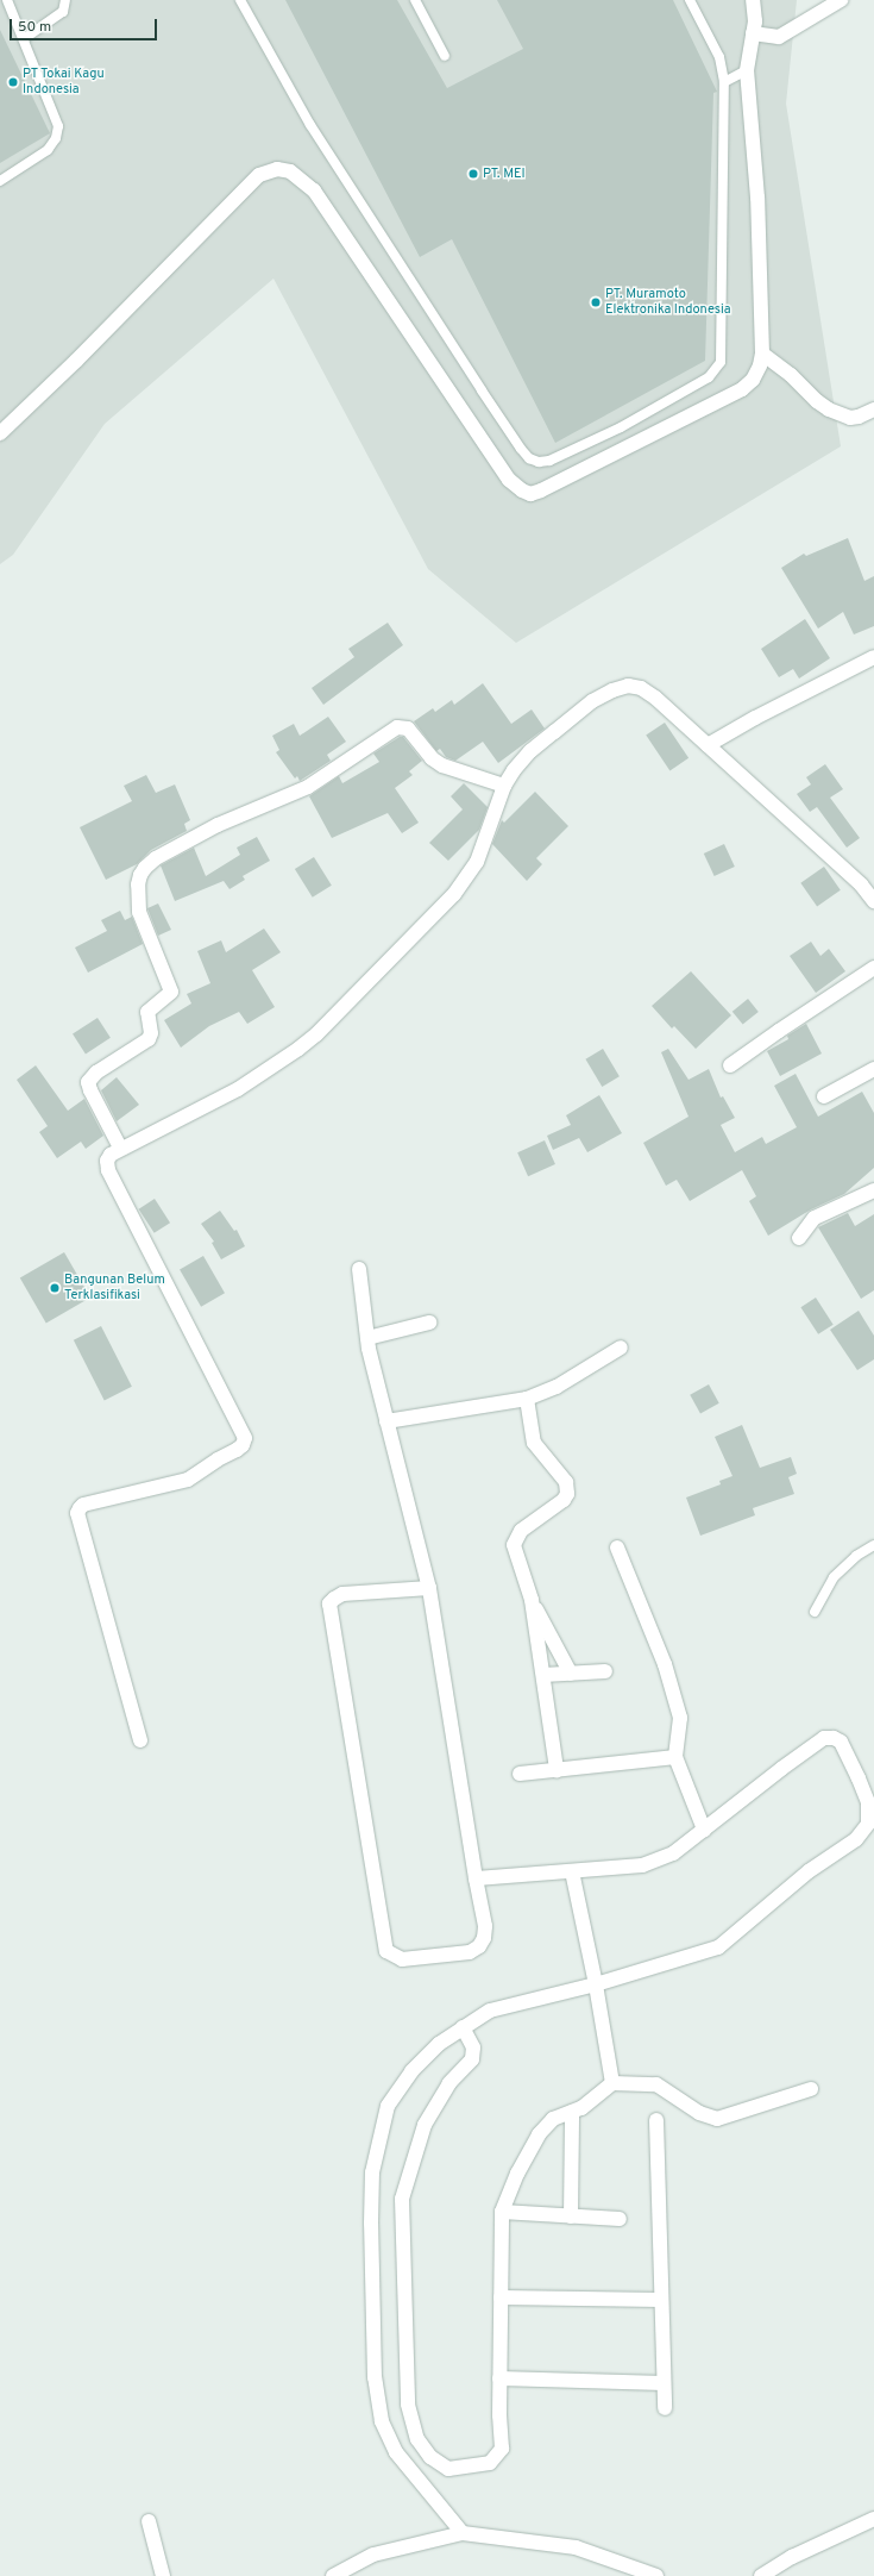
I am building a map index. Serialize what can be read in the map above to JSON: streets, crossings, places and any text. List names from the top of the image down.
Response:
{
  "places": [
    "PT Tokai Kagu Indonesia",
    "PT. MEI",
    "PT. Muramoto Elektronika Indonesia",
    "Bangunan Belum Terklasifikasi"
  ],
  "scale_bar": "50 m"
}
